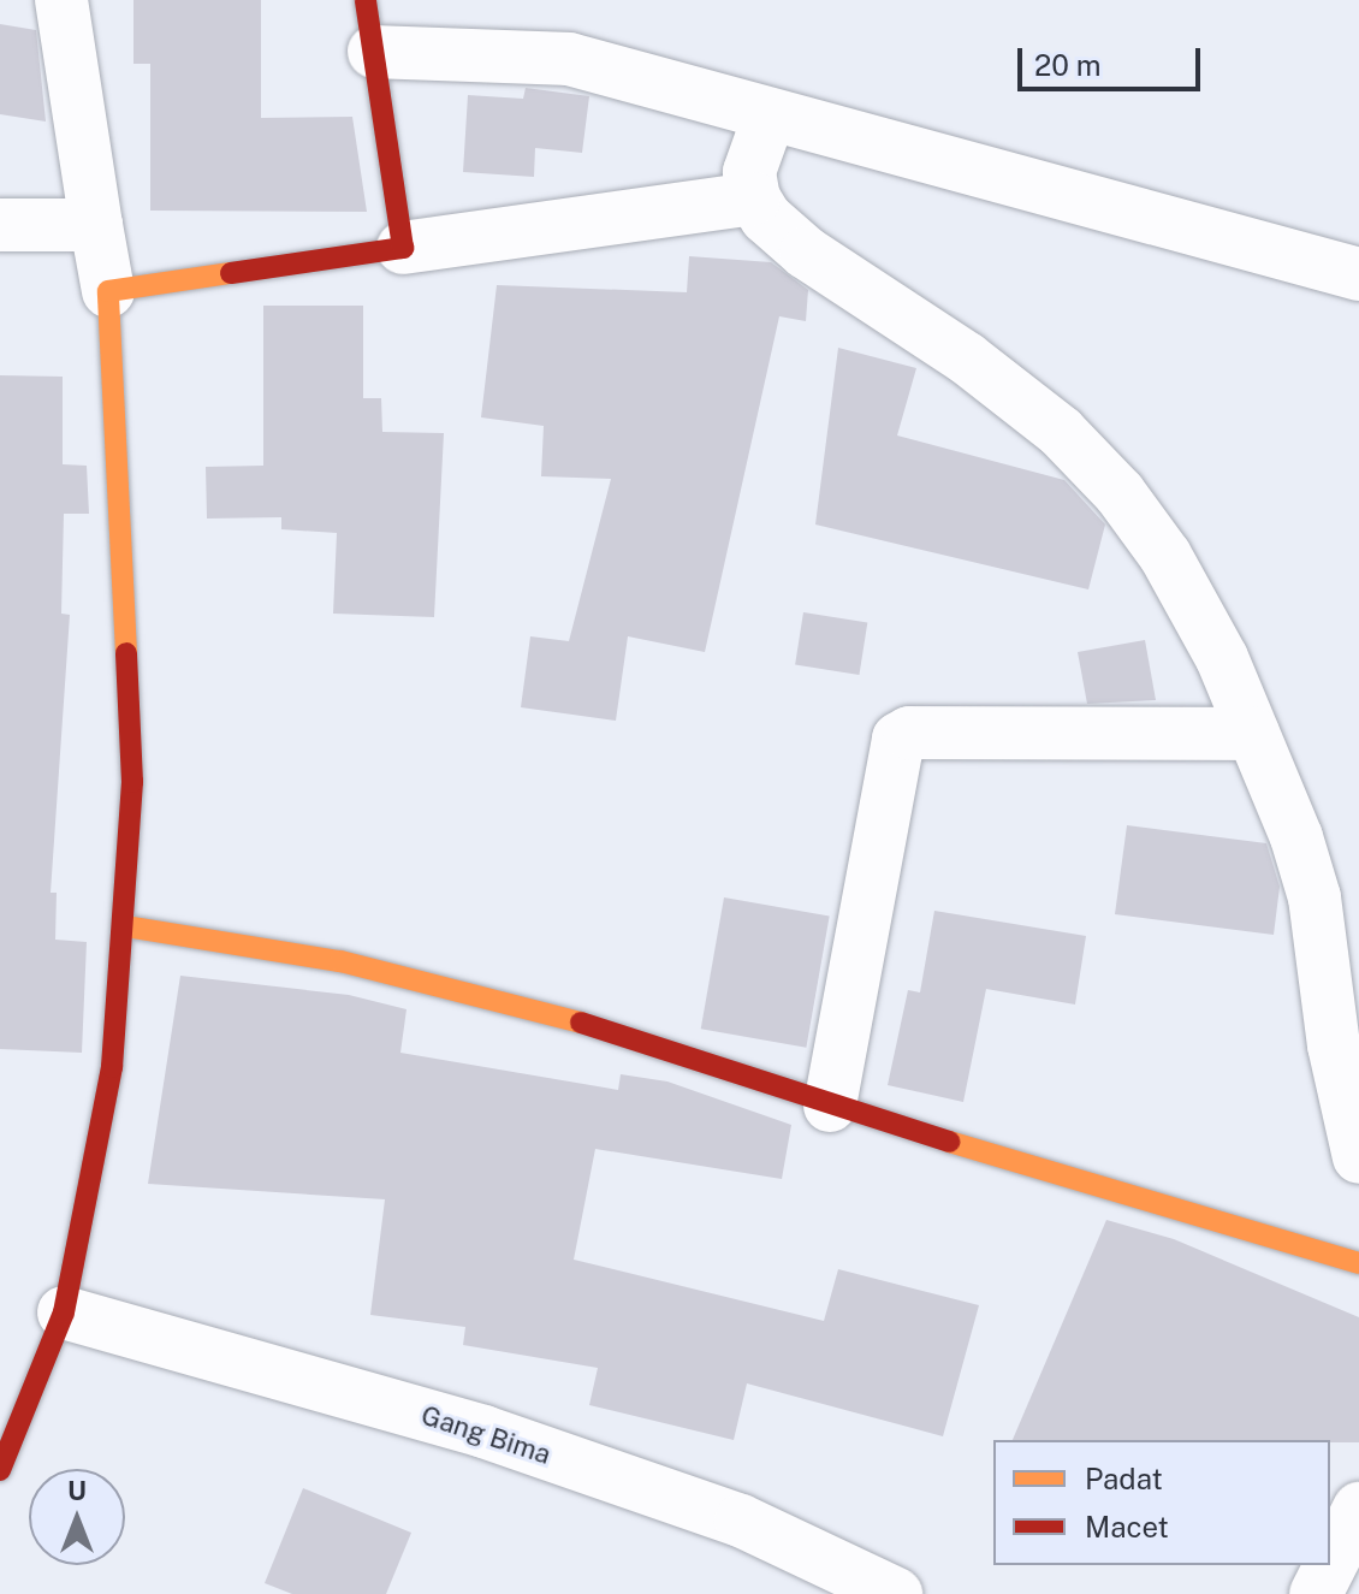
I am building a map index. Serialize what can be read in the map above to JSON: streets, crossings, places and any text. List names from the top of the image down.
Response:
{
  "streets": {
    "street": ["Gang Bima"]
  },
  "legend": ["Padat", "Macet"],
  "scale_bar": "20 m",
  "north": "top"
}
